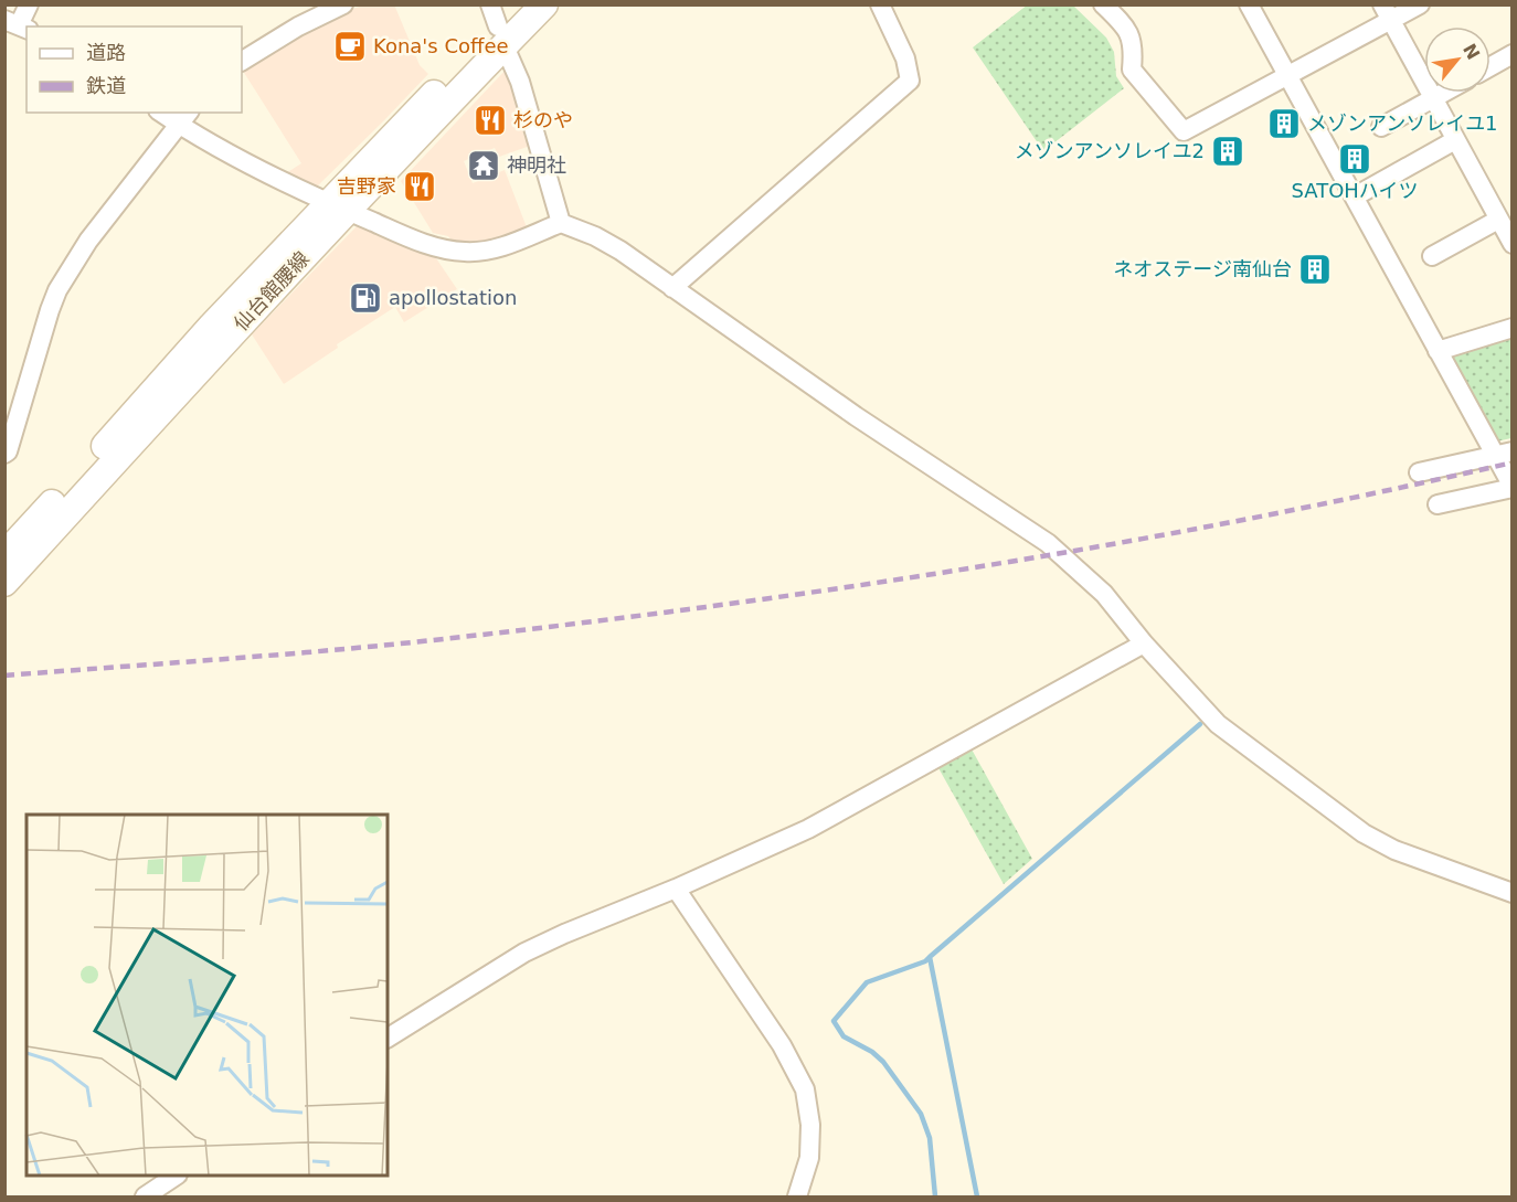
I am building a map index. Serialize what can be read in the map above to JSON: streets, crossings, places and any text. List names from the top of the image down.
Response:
{
  "streets": {
    "main road": ["仙台館腰線"]
  },
  "places": {
    "cafe": ["Kona's Coffee"],
    "restaurant": ["杉のや", "吉野家"],
    "building": [
      "メゾンアンソレイユ1",
      "メゾンアンソレイユ2",
      "SATOHハイツ",
      "ネオステージ南仙台"
    ],
    "temple": ["神明社"],
    "fuel station": ["apollostation"]
  },
  "legend": ["道路", "鉄道"],
  "north": "top right"
}
